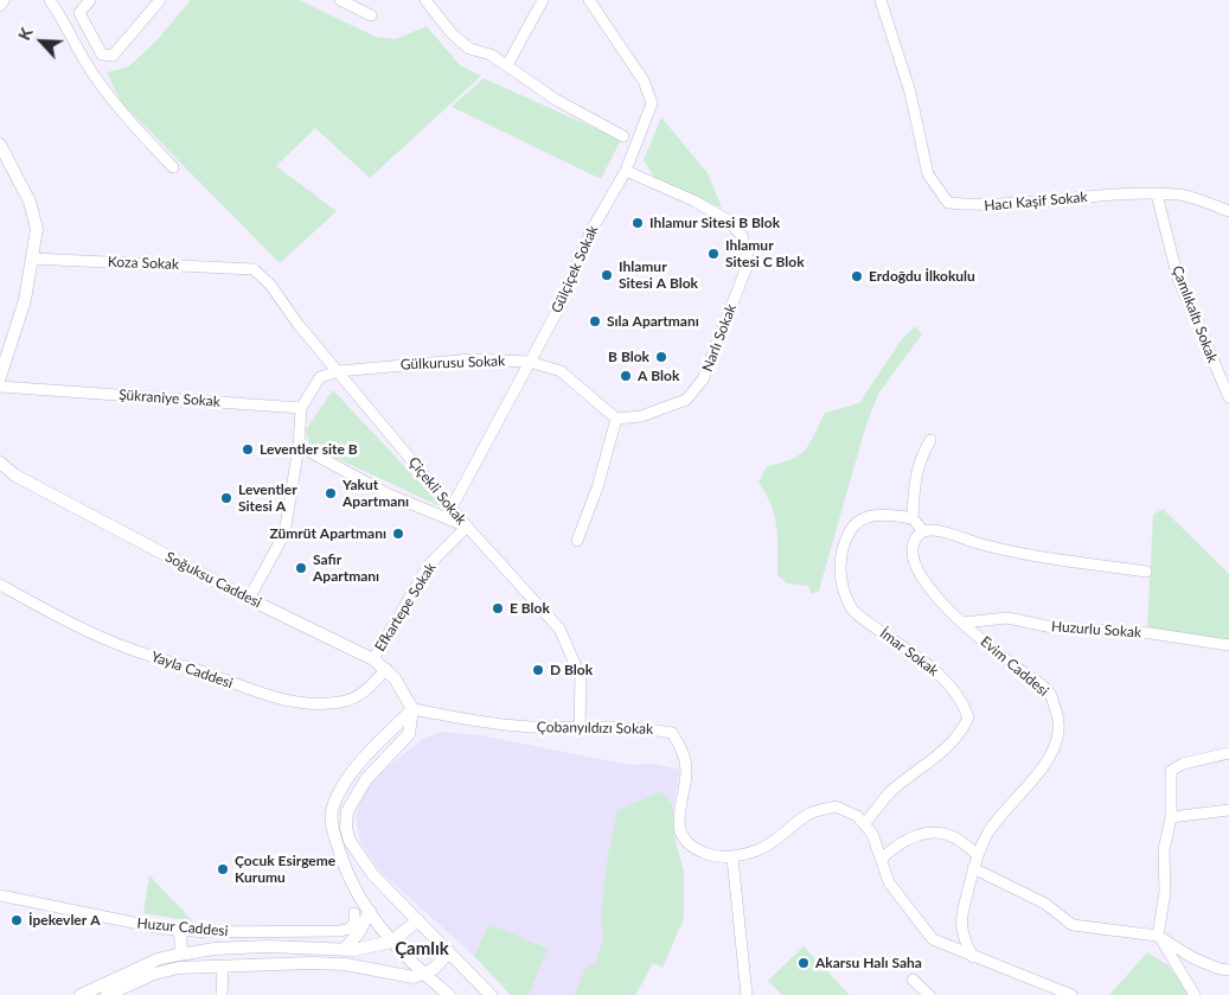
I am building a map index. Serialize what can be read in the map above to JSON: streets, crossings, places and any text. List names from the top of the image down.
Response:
{
  "streets": {
    "street": [
      "Hacı Kaşif Sokak",
      "Koza Sokak",
      "Gülçiçek Sokak",
      "Çamlıkaltı Sokak",
      "Narlı Sokak",
      "Gülkurusu Sokak",
      "Şükraniye Sokak",
      "Çiçekli Sokak",
      "Soğuksu Caddesi",
      "Efkartepe Sokak",
      "Huzurlu Sokak",
      "İmar Sokak",
      "Evim Caddesi",
      "Yayla Caddesi",
      "Çobanyıldızı Sokak",
      "Huzur Caddesi"
    ]
  },
  "crossings": [
    ["Hacı Kaşif Sokak", "Çamlıkaltı Sokak"],
    ["Koza Sokak", "Çiçekli Sokak"],
    ["Gülçiçek Sokak", "Narlı Sokak"],
    ["Gülçiçek Sokak", "Gülkurusu Sokak"],
    ["Gülçiçek Sokak", "Çiçekli Sokak"],
    ["Narlı Sokak", "Gülkurusu Sokak"],
    ["Gülkurusu Sokak", "Şükraniye Sokak"],
    ["Gülkurusu Sokak", "Çiçekli Sokak"],
    ["Çiçekli Sokak", "Efkartepe Sokak"],
    ["Çiçekli Sokak", "Çobanyıldızı Sokak"],
    ["Soğuksu Caddesi", "Efkartepe Sokak"],
    ["Soğuksu Caddesi", "Yayla Caddesi"],
    ["Soğuksu Caddesi", "Çobanyıldızı Sokak"],
    ["Huzurlu Sokak", "Evim Caddesi"],
    ["İmar Sokak", "Çobanyıldızı Sokak"],
    ["Evim Caddesi", "Çobanyıldızı Sokak"]
  ],
  "districts": ["Çamlık"],
  "places": [
    "Ihlamur Sitesi B Blok",
    "Ihlamur Sitesi C Blok",
    "Ihlamur Sitesi A Blok",
    "Erdoğdu İlkokulu",
    "Sıla Apartmanı",
    "B Blok",
    "A Blok",
    "Leventler site B",
    "Yakut Apartmanı",
    "Leventler Sitesi A",
    "Zümrüt Apartmanı",
    "Safir Apartmanı",
    "E Blok",
    "D Blok",
    "Çocuk Esirgeme Kurumu",
    "İpekevler A",
    "Akarsu Halı Saha"
  ],
  "north": "top left"
}
